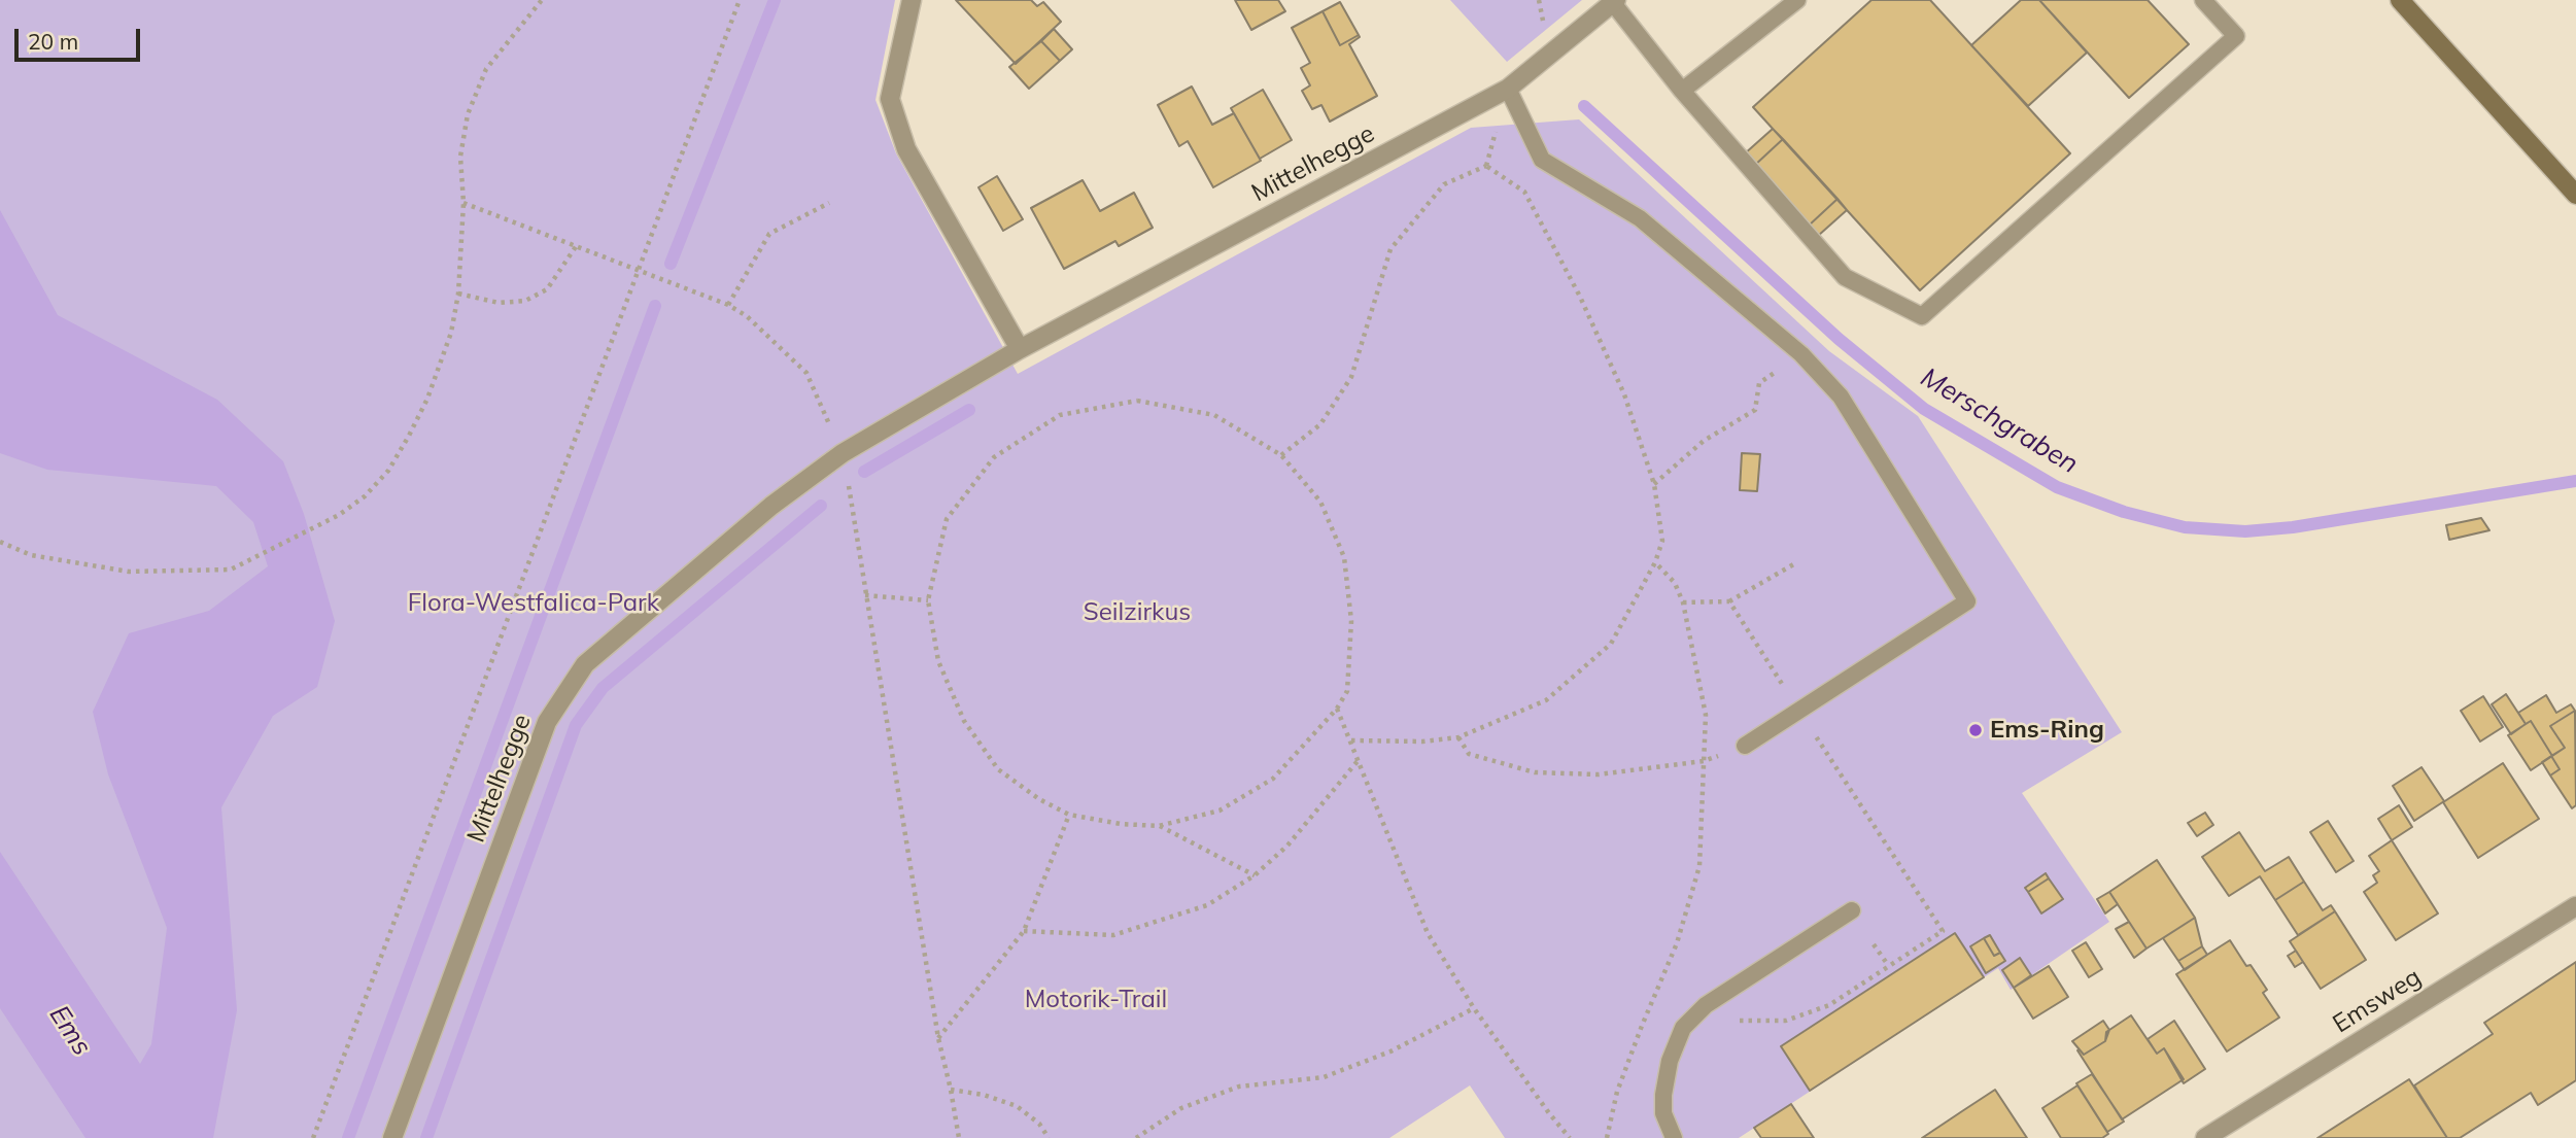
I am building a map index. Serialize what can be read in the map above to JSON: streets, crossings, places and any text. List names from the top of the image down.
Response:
{
  "streets": {
    "street": ["Mittelhegge", "Emsweg"]
  },
  "water": ["Merschgraben", "Ems"],
  "parks": ["Flora-Westfalica-Park", "Seilzirkus", "Motorik-Trail"],
  "places": ["Ems-Ring"],
  "scale_bar": "20 m"
}
